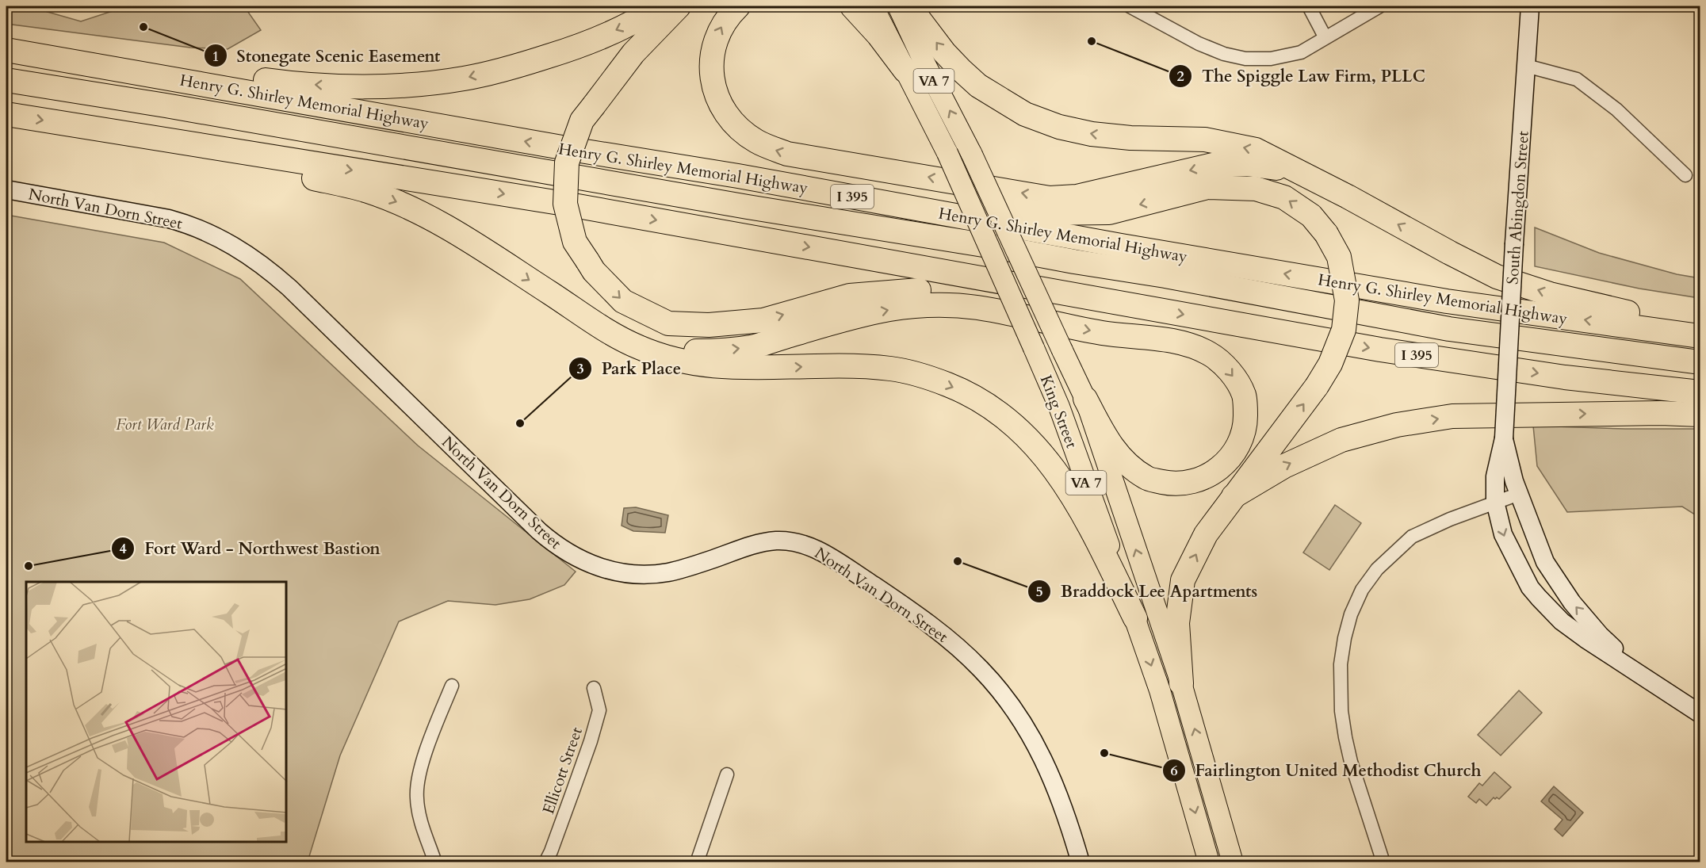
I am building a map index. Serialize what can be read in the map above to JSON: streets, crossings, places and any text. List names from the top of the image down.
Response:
{
  "streets": {
    "highway": ["Henry G. Shirley Memorial Highway", "I 395"],
    "main road": [
      "VA 7",
      "South Abingdon Street",
      "North Van Dorn Street",
      "King Street"
    ],
    "street": ["Ellicott Street"]
  },
  "parks": ["Fort Ward Park"],
  "places": [
    "Stonegate Scenic Easement",
    "The Spiggle Law Firm, PLLC",
    "Park Place",
    "Braddock Lee Apartments",
    "Fort Ward - Northwest Bastion",
    "Fairlington United Methodist Church"
  ]
}
